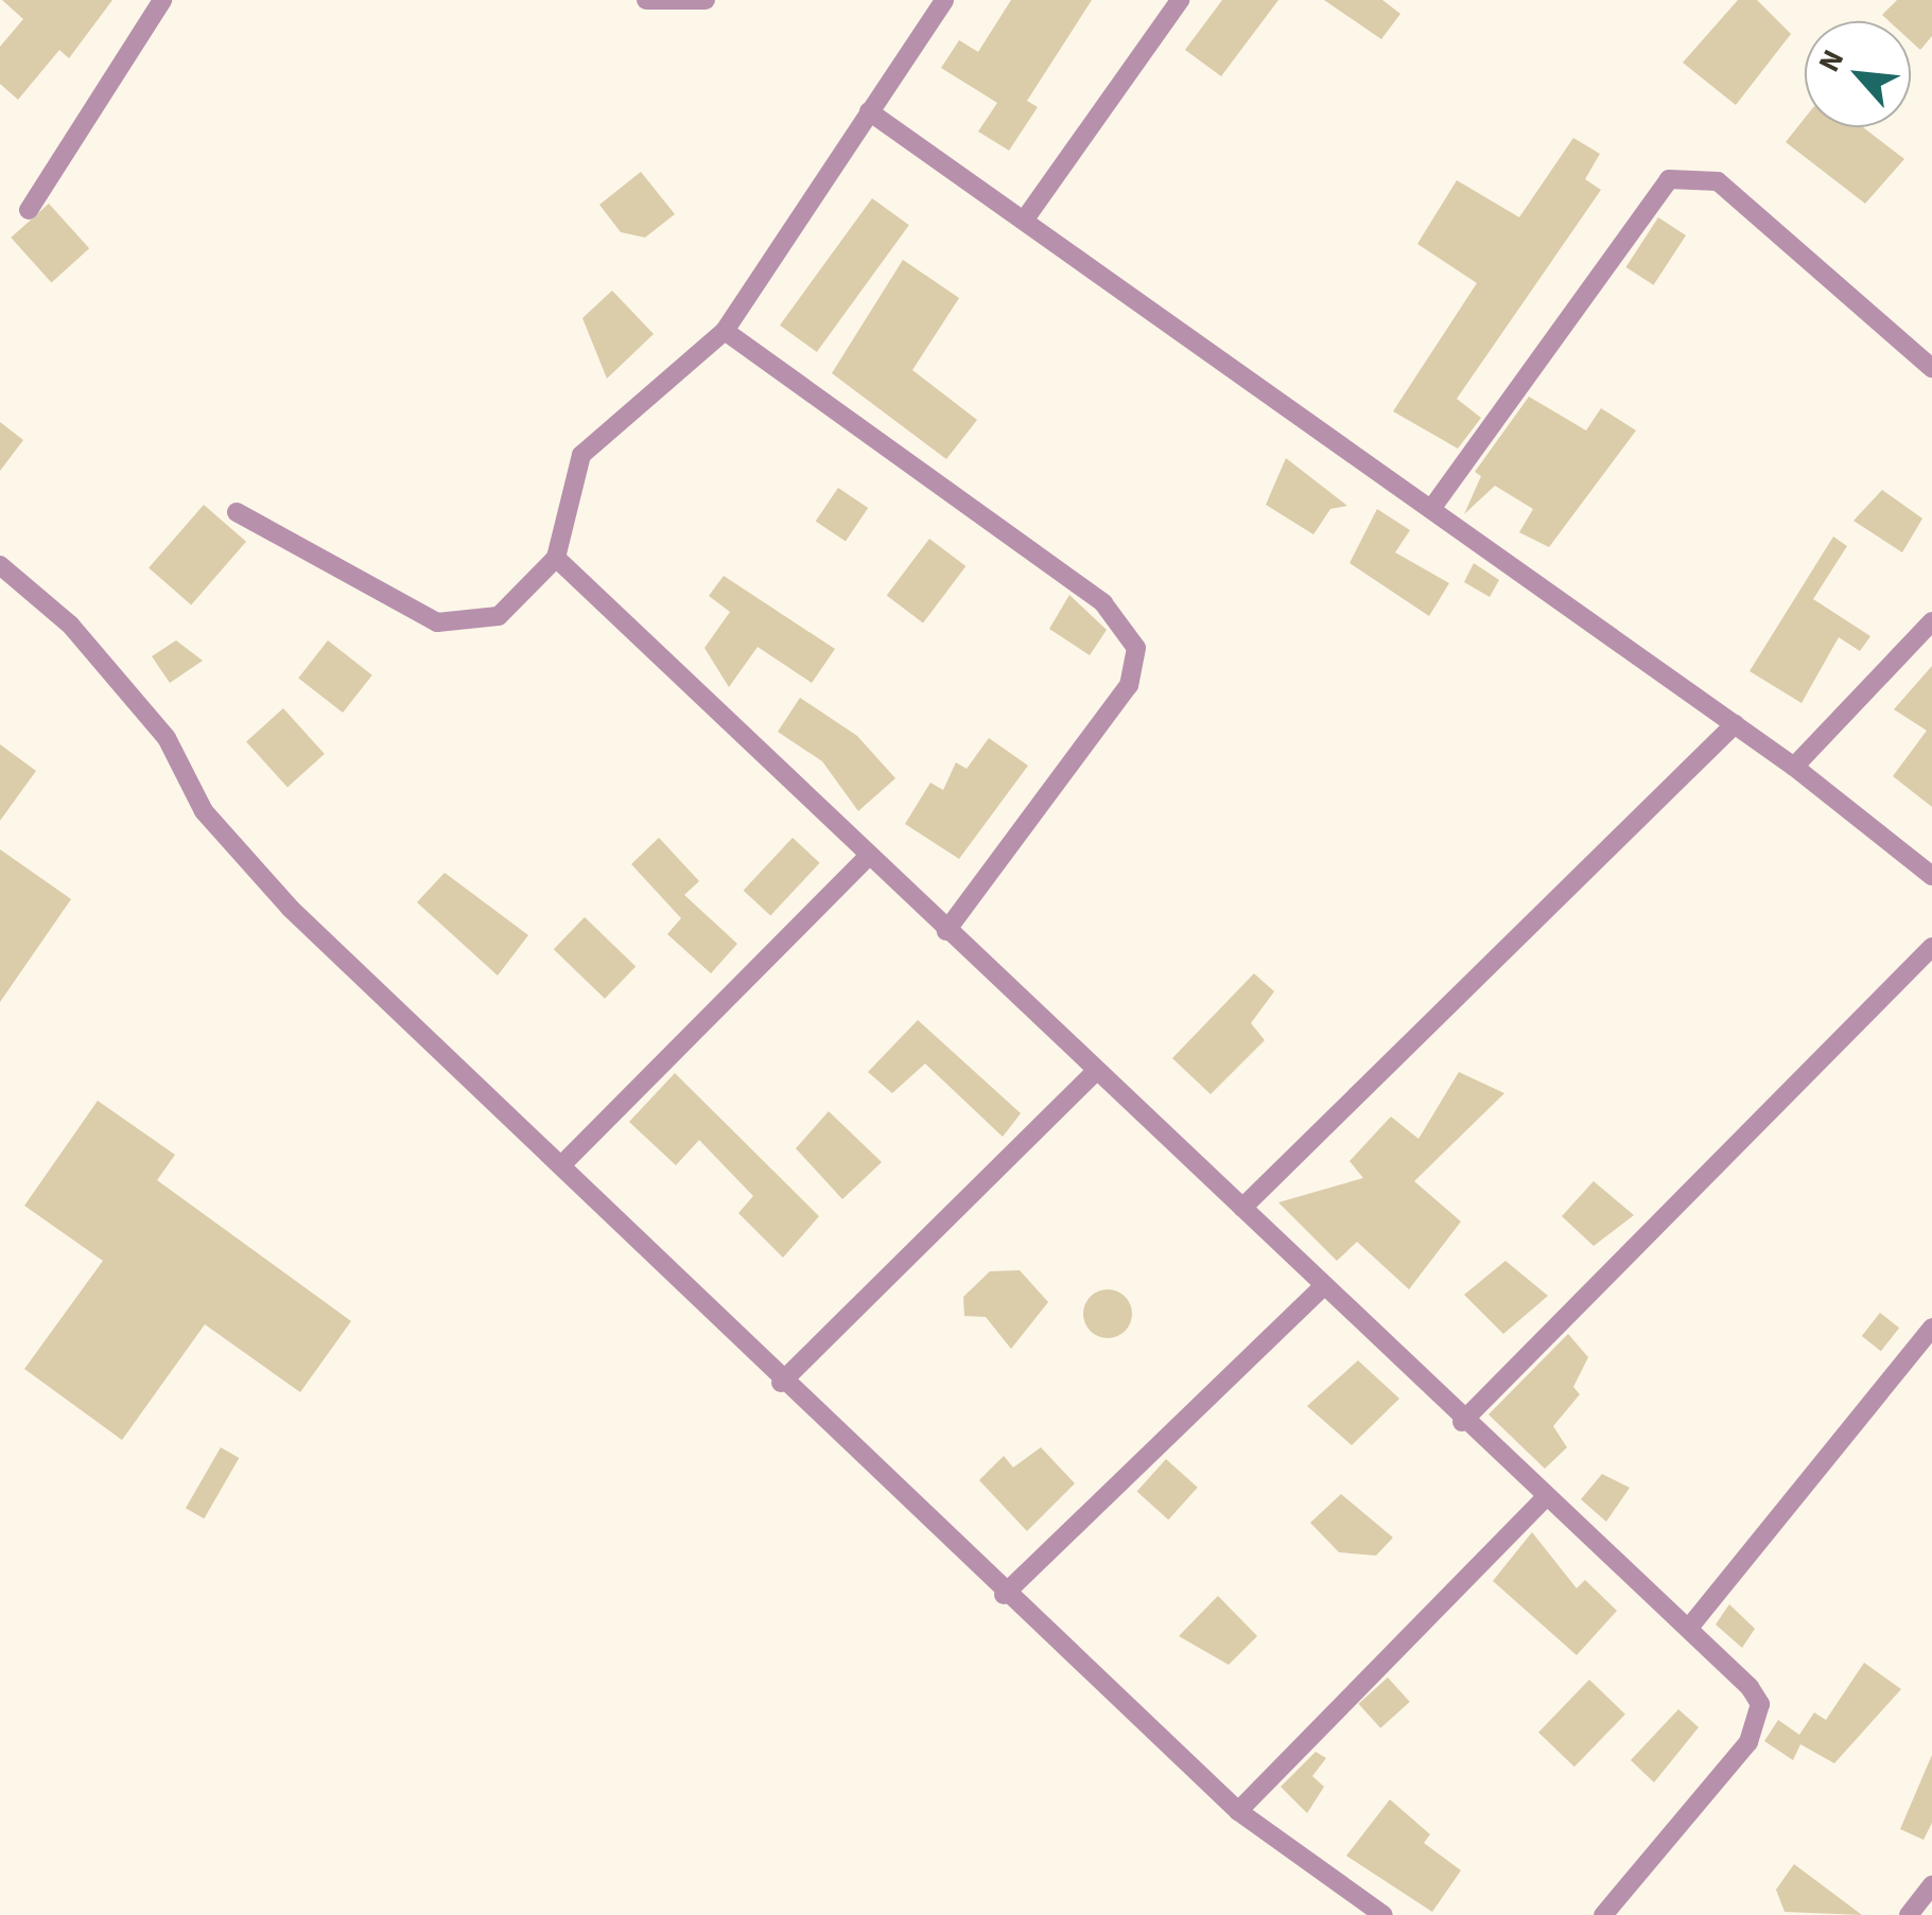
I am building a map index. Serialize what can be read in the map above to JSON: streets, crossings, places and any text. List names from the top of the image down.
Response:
{
  "north": "top left"
}
